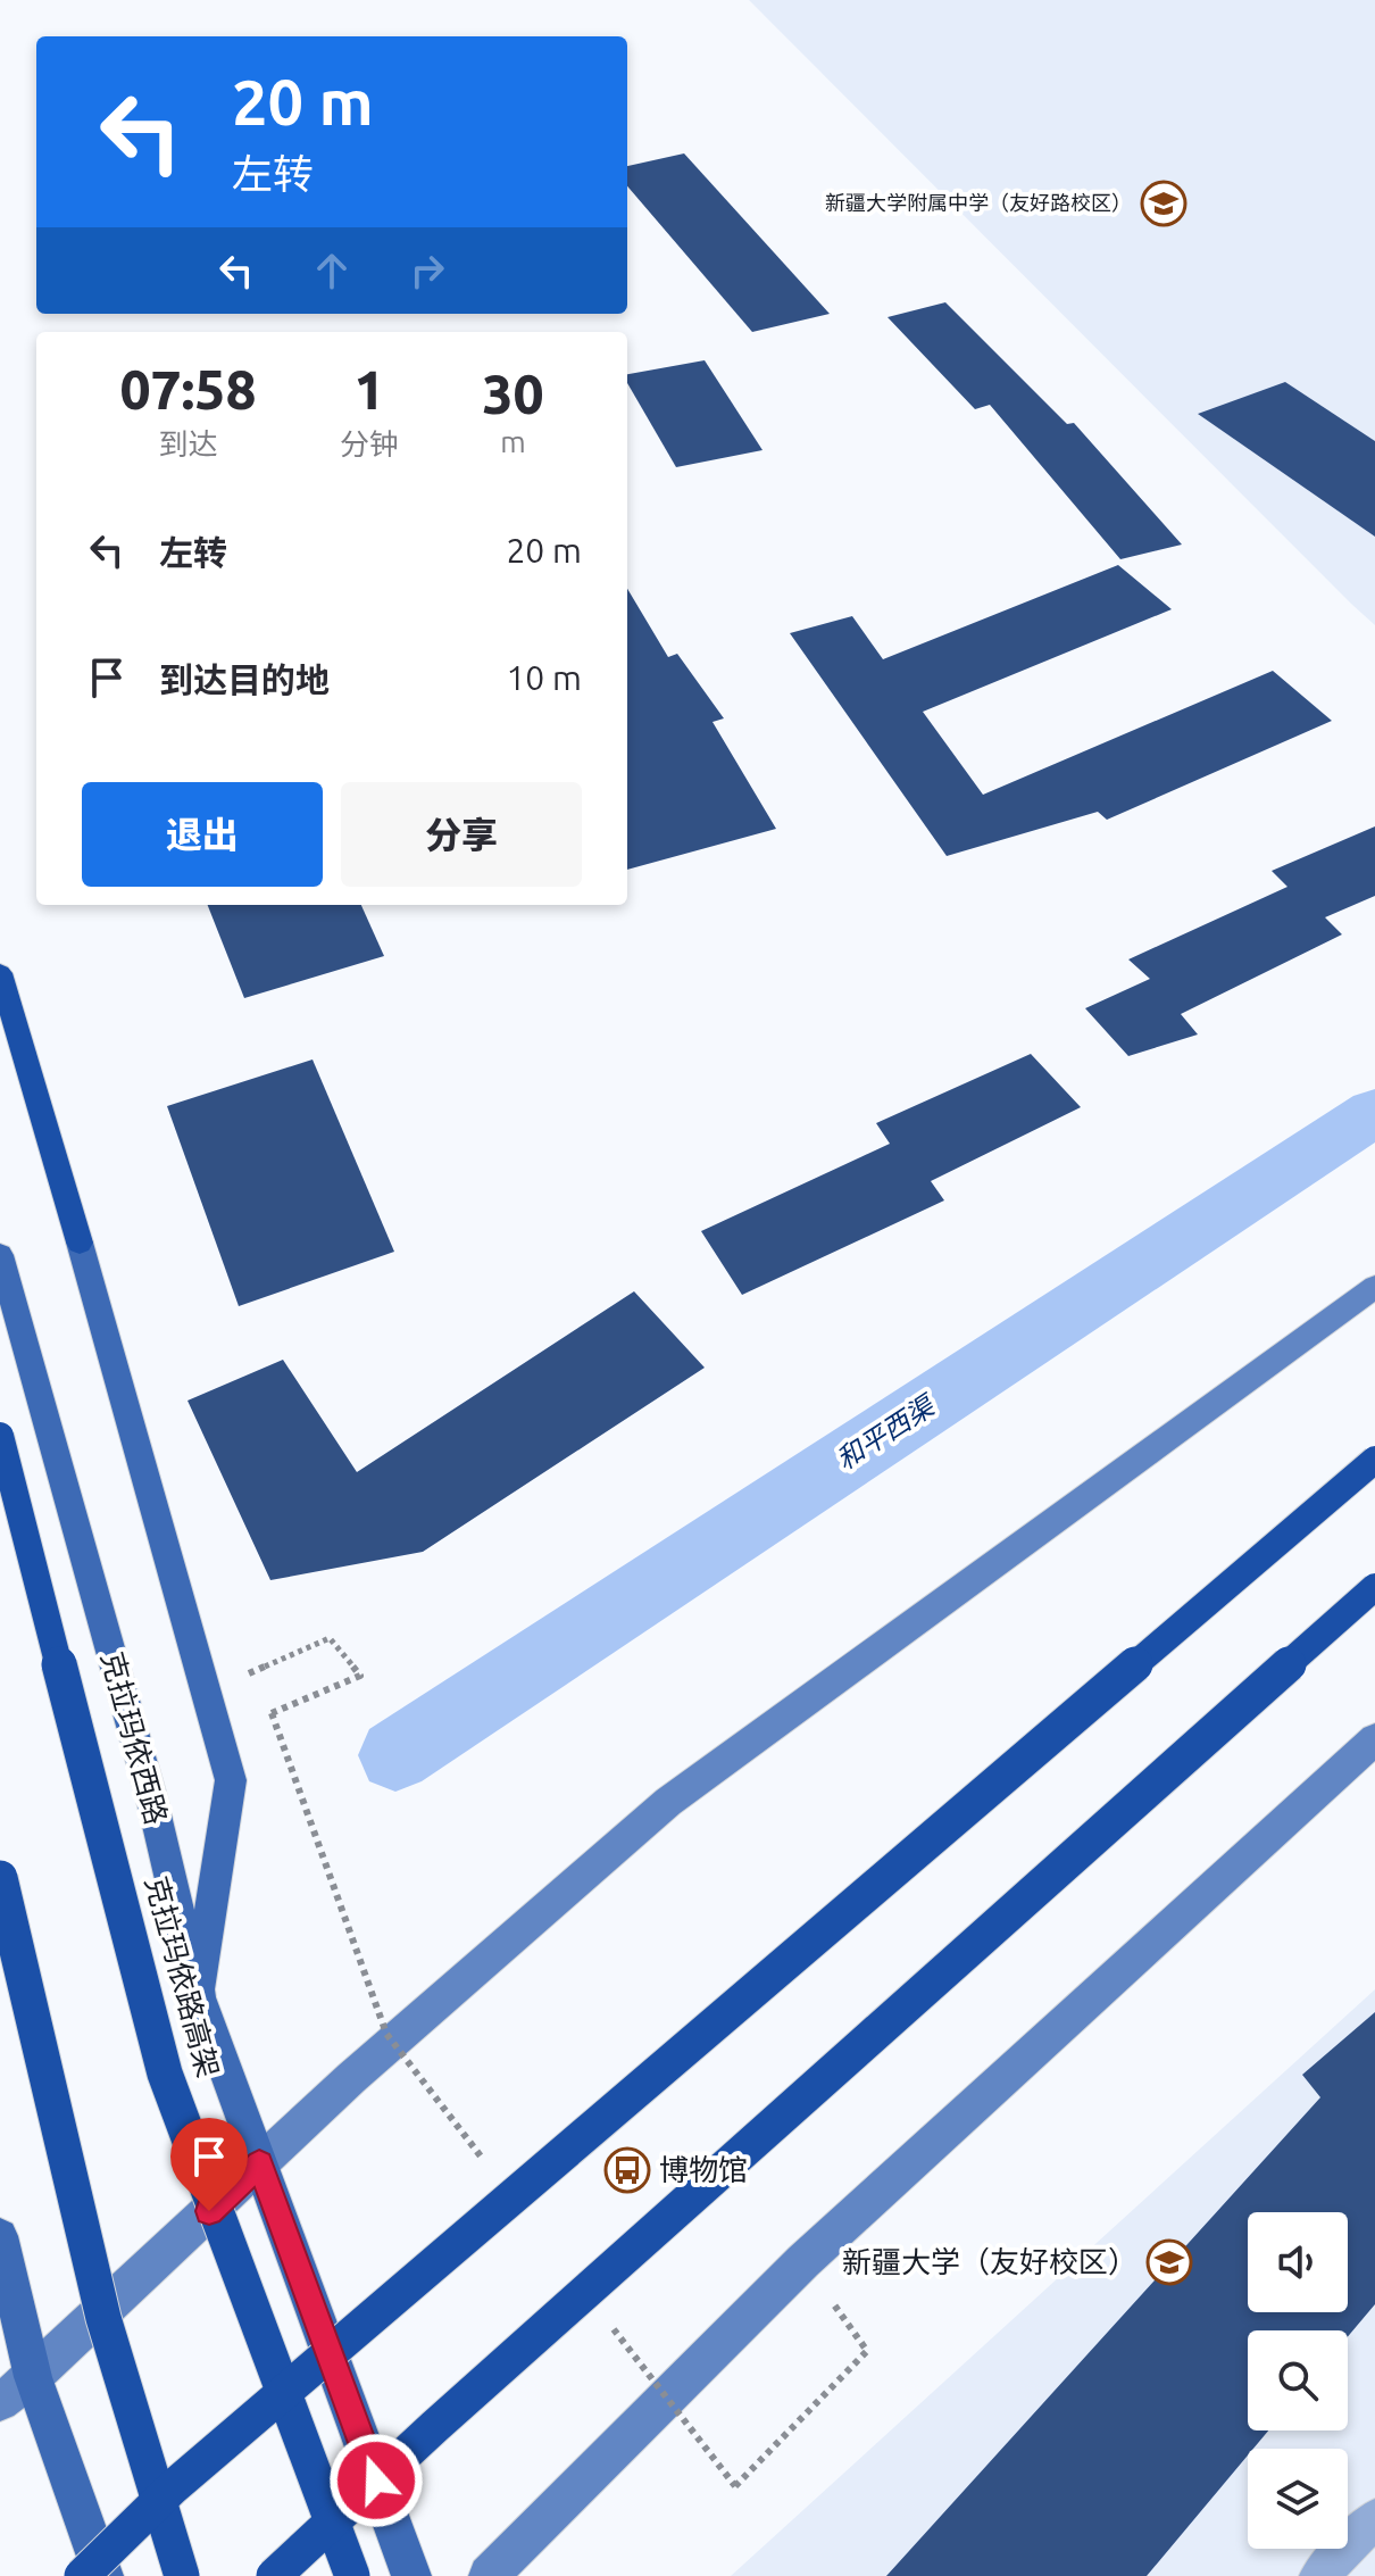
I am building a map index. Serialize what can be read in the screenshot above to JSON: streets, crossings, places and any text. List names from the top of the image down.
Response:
{
  "streets": {
    "highway": ["克拉玛依路高架"],
    "main road": ["克拉玛依西路"]
  },
  "water": ["和平西渠"],
  "places": {
    "school or university": ["新疆大学附属中学（友好路校区）", "新疆大学（友好校区）"],
    "bus stop": ["博物馆"]
  },
  "page": {
    "turn": ["20 m", "左转"],
    "eta": [
      "07:58",
      "到达",
      "1",
      "分钟",
      "30",
      "m"
    ],
    "list": [
      {
        "name": "左转",
        "value": "20 m"
      },
      {
        "name": "到达目的地",
        "value": "10 m"
      }
    ],
    "buttons": ["退出", "分享"]
  }
}
